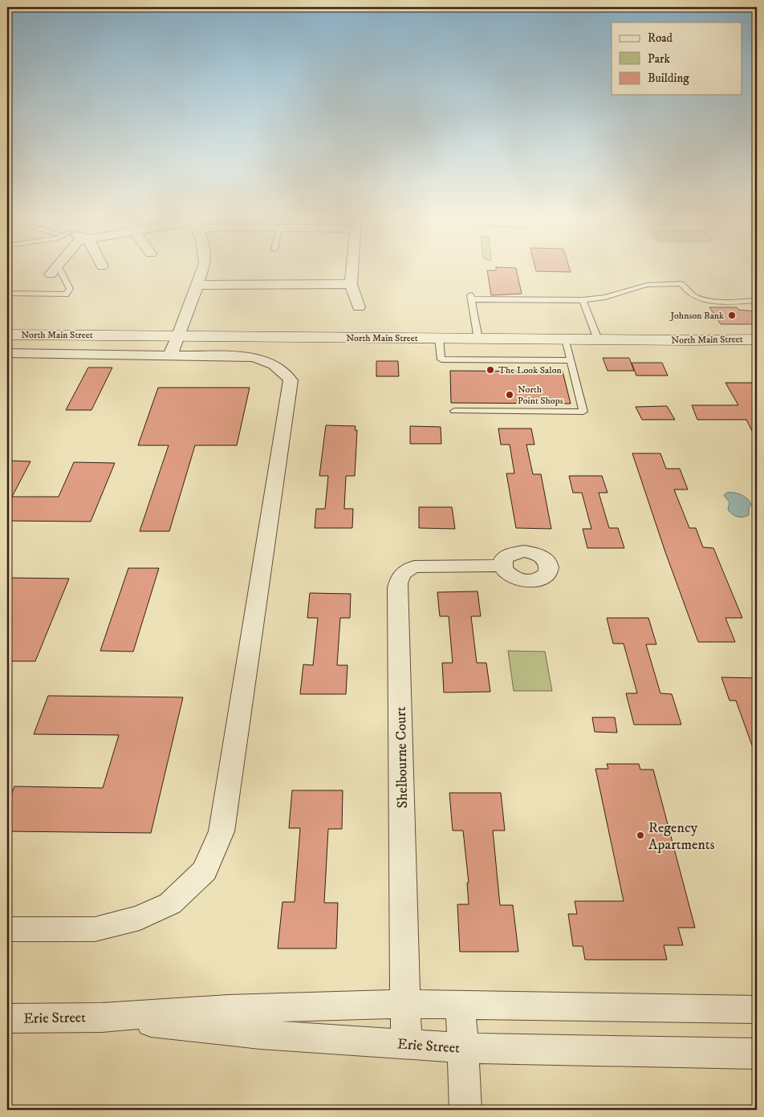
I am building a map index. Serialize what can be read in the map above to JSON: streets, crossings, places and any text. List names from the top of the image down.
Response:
{
  "streets": {
    "main road": ["North Main Street"],
    "street": ["Shelbourne Court", "Erie Street"]
  },
  "crossings": [
    ["Shelbourne Court", "Erie Street"]
  ],
  "places": [
    "Johnson Bank",
    "The Look Salon",
    "North Point Shops",
    "Regency Apartments"
  ],
  "legend": ["Road", "Park", "Building"]
}
